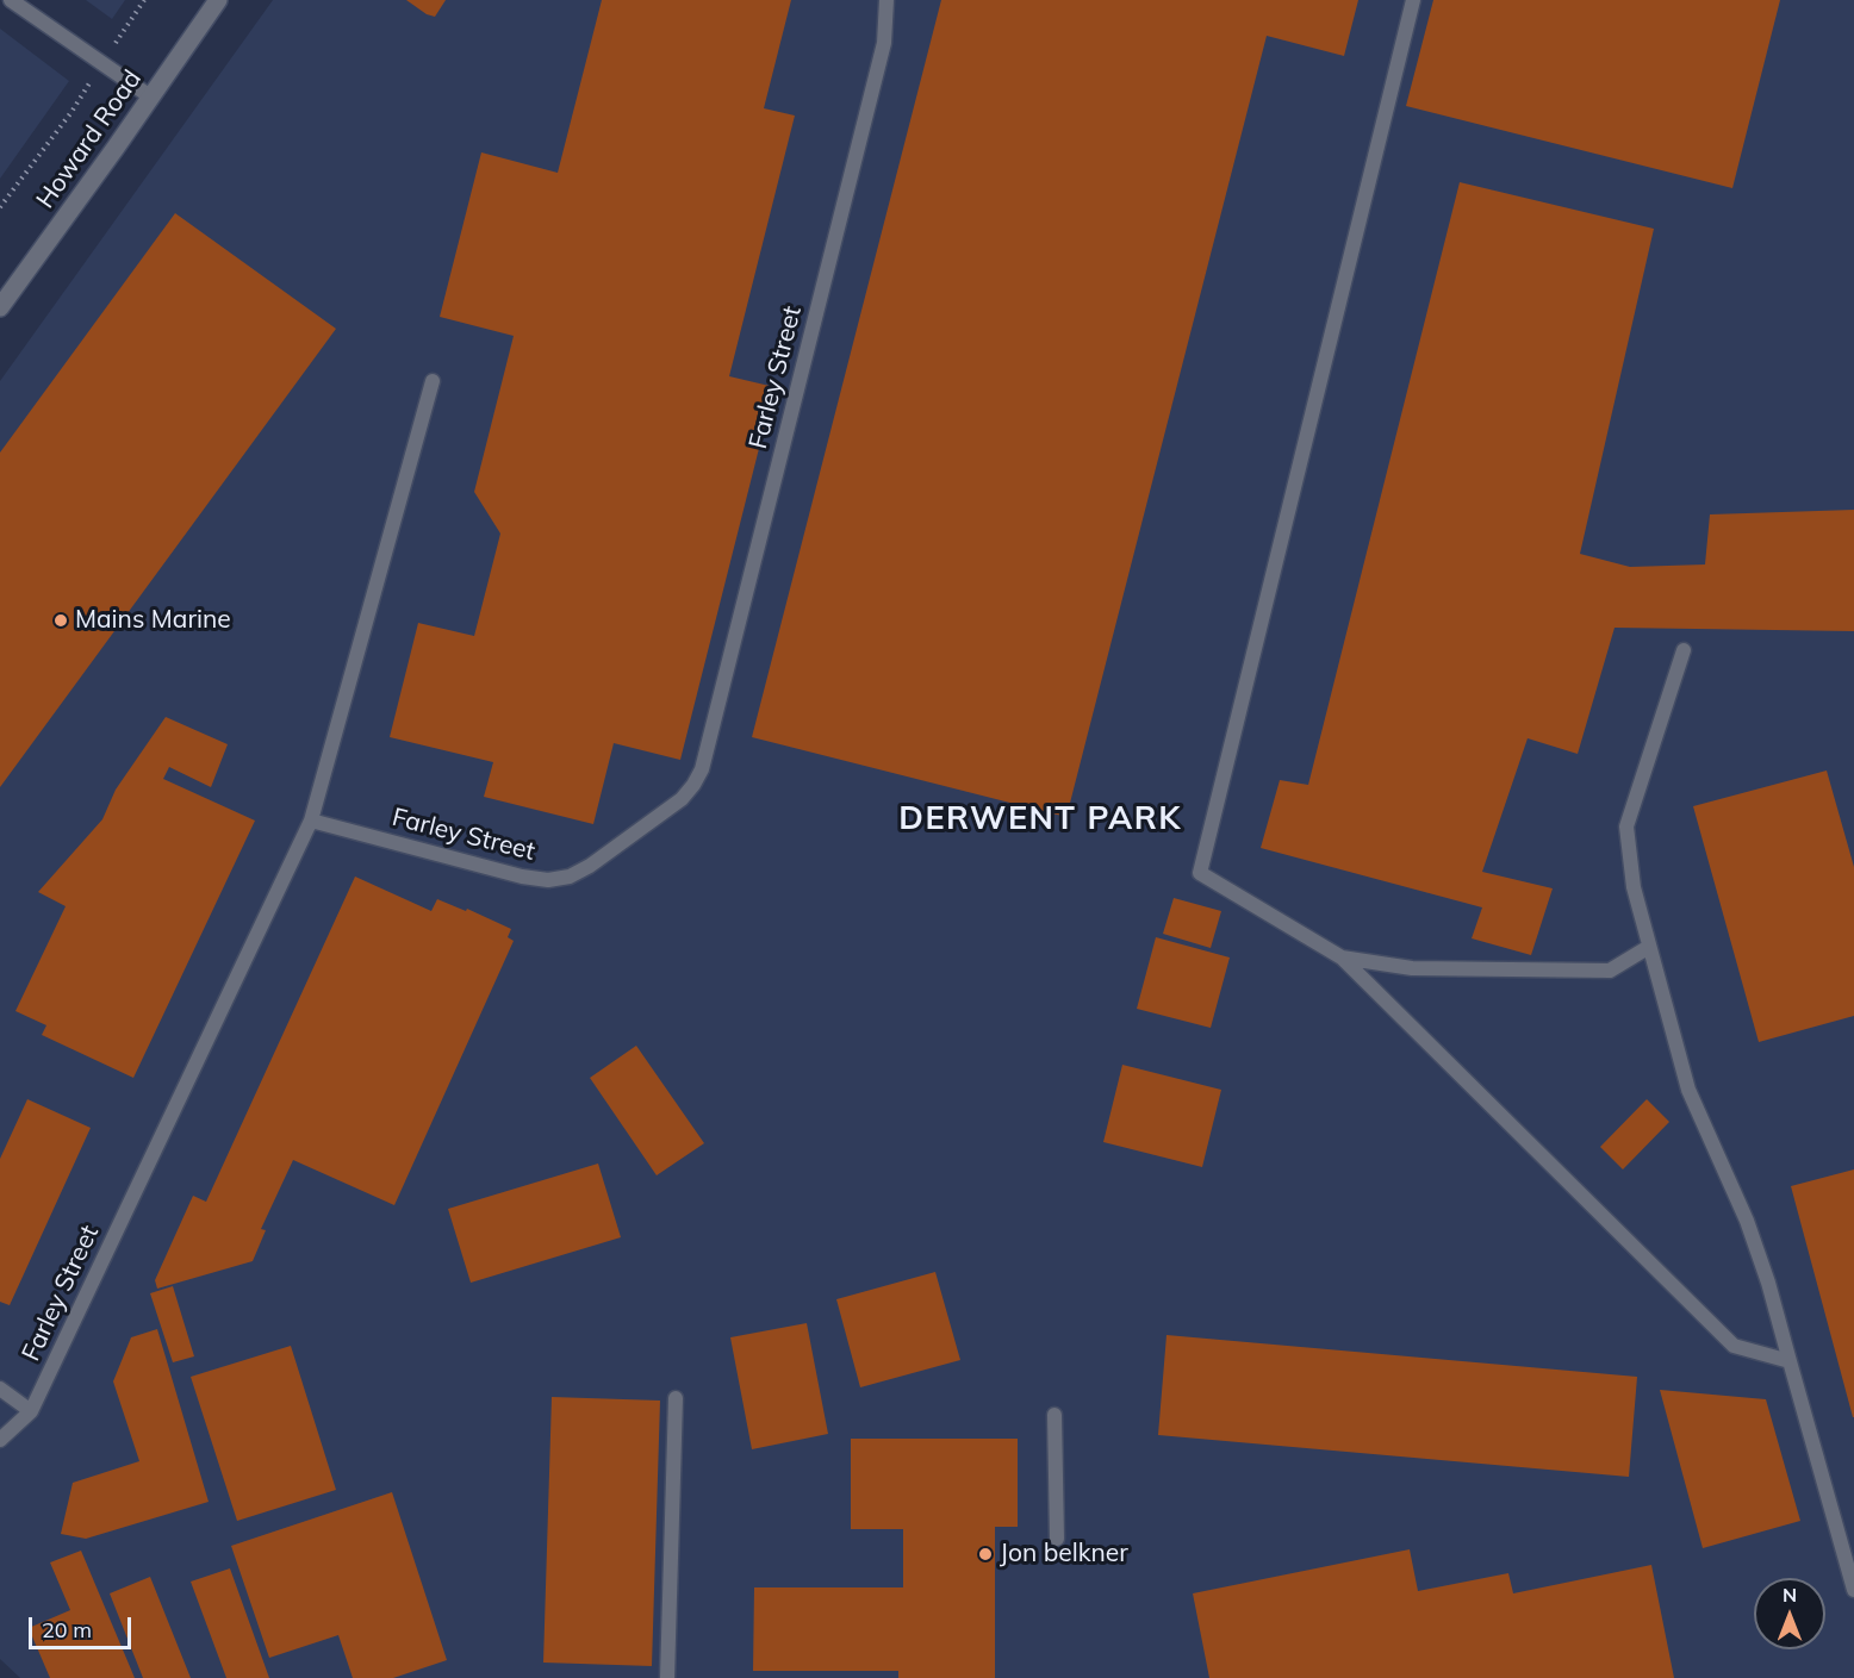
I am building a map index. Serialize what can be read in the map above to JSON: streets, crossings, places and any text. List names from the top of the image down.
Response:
{
  "streets": {
    "street": ["Howard Road"],
    "lane": ["Farley Street"]
  },
  "districts": ["DERWENT PARK"],
  "places": ["Mains Marine", "Jon belkner"],
  "scale_bar": "20 m",
  "north": "top"
}
